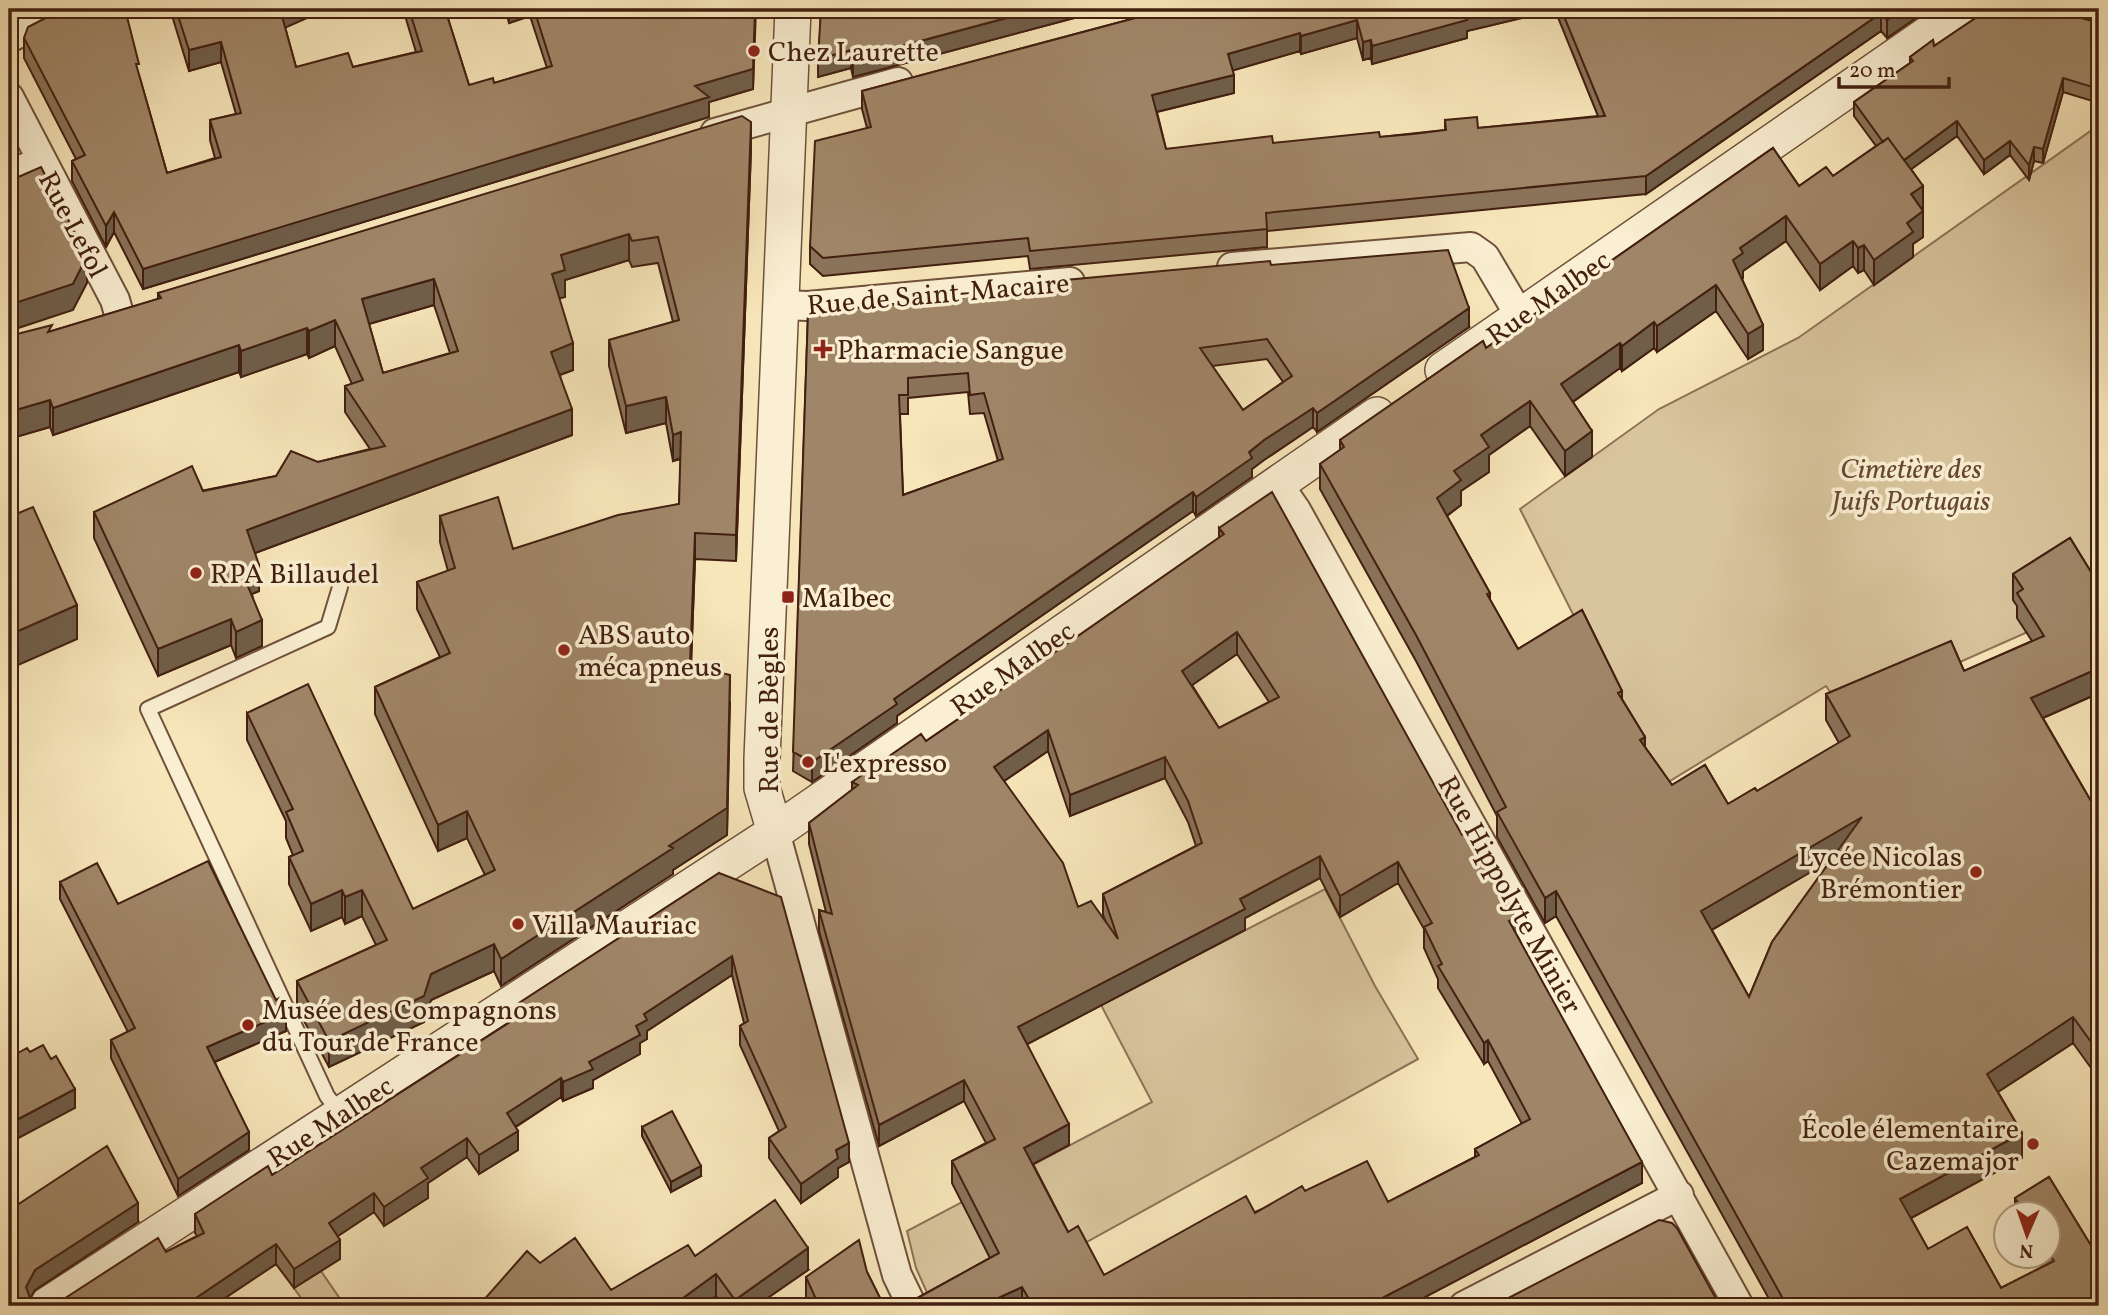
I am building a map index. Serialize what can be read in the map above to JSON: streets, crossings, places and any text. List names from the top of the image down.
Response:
{
  "streets": {
    "street": [
      "Rue Lefol",
      "Rue de Saint-Macaire",
      "Rue Malbec",
      "Rue de Bègles",
      "Rue Hippolyte Minier"
    ]
  },
  "crossings": [
    ["Rue de Saint-Macaire", "Rue de Bègles"],
    ["Rue Malbec", "Rue de Bègles"],
    ["Rue Malbec", "Rue Hippolyte Minier"]
  ],
  "parks": ["Cimetière des Juifs Portugais"],
  "places": {
    "other": [
      "Chez Laurette",
      "RPA Billaudel",
      "ABS auto méca pneus",
      "L'expresso",
      "Lycée Nicolas Brémontier",
      "Villa Mauriac",
      "Musée des Compagnons du Tour de France",
      "École élementaire Cazemajor"
    ],
    "health": ["Pharmacie Sangue"],
    "transit": ["Malbec"]
  },
  "scale_bar": "20 m",
  "north": "bottom"
}
